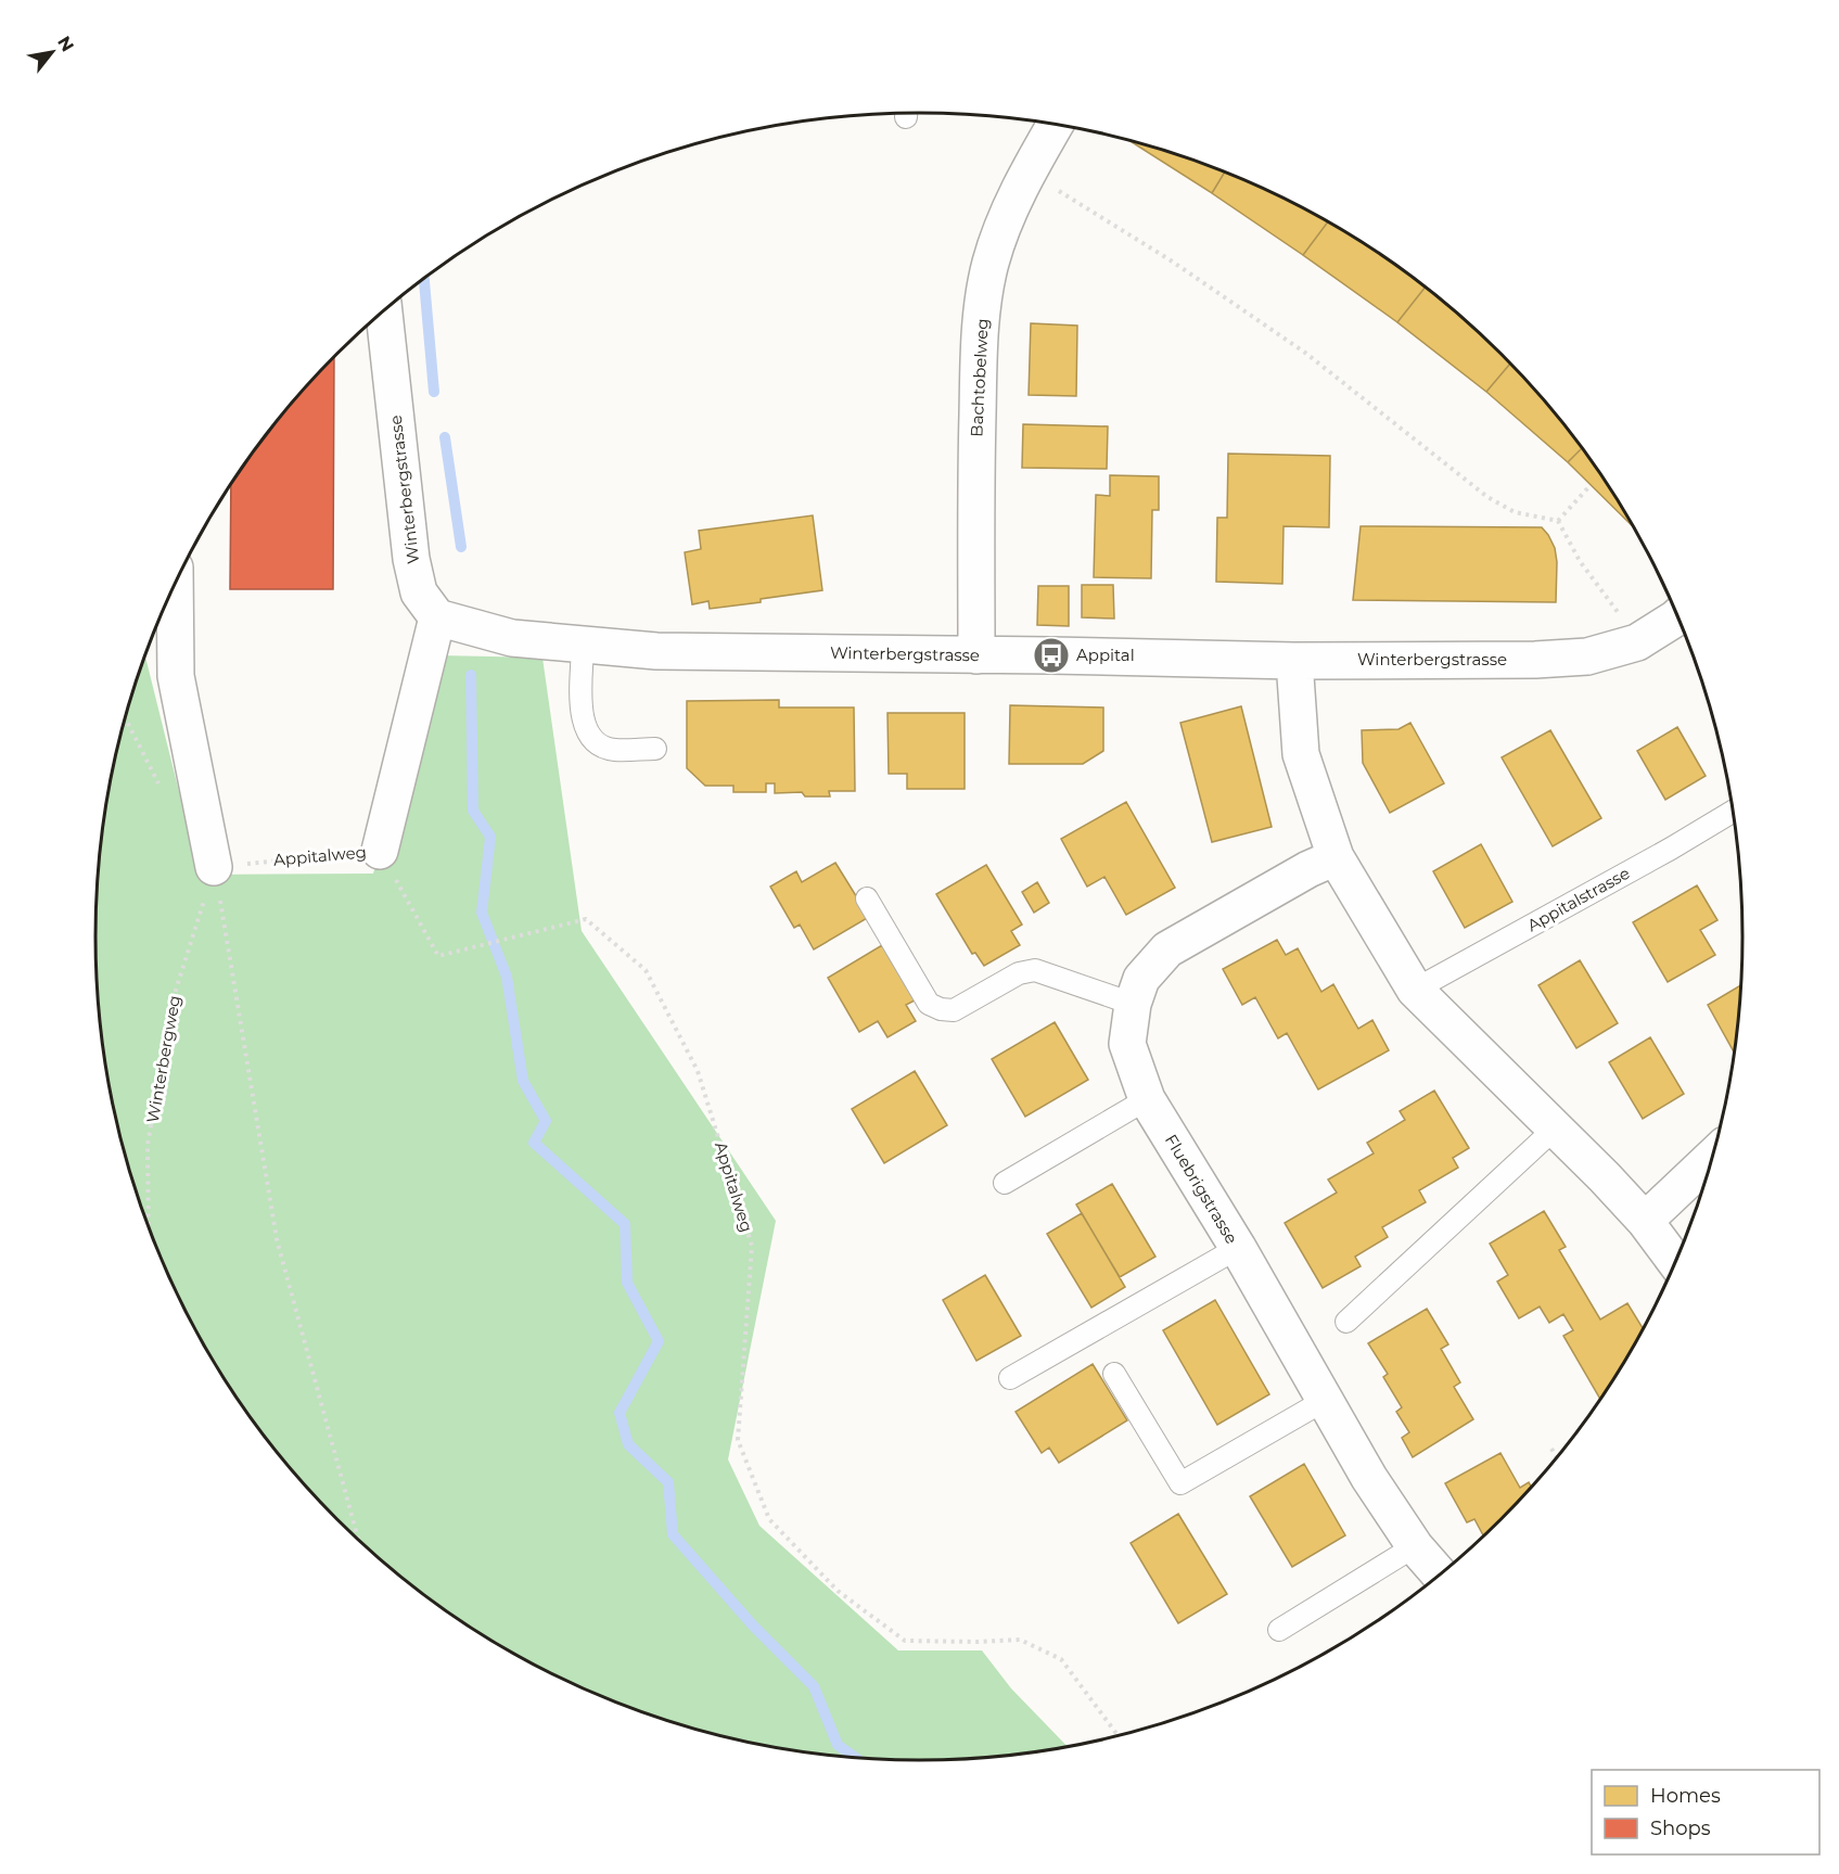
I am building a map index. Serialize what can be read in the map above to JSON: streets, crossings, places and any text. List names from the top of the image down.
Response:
{
  "streets": {
    "street": ["Bachtobelweg", "Winterbergstrasse", "Fluebrigstrasse"],
    "lane": ["Appitalstrasse"],
    "path": ["Appitalweg", "Winterbergweg"]
  },
  "crossings": [
    ["Bachtobelweg", "Winterbergstrasse"],
    ["Appitalweg", "Winterbergweg"]
  ],
  "places": {
    "bus stop": ["Appital"]
  },
  "legend": ["Homes", "Shops"],
  "north": "top right"
}
